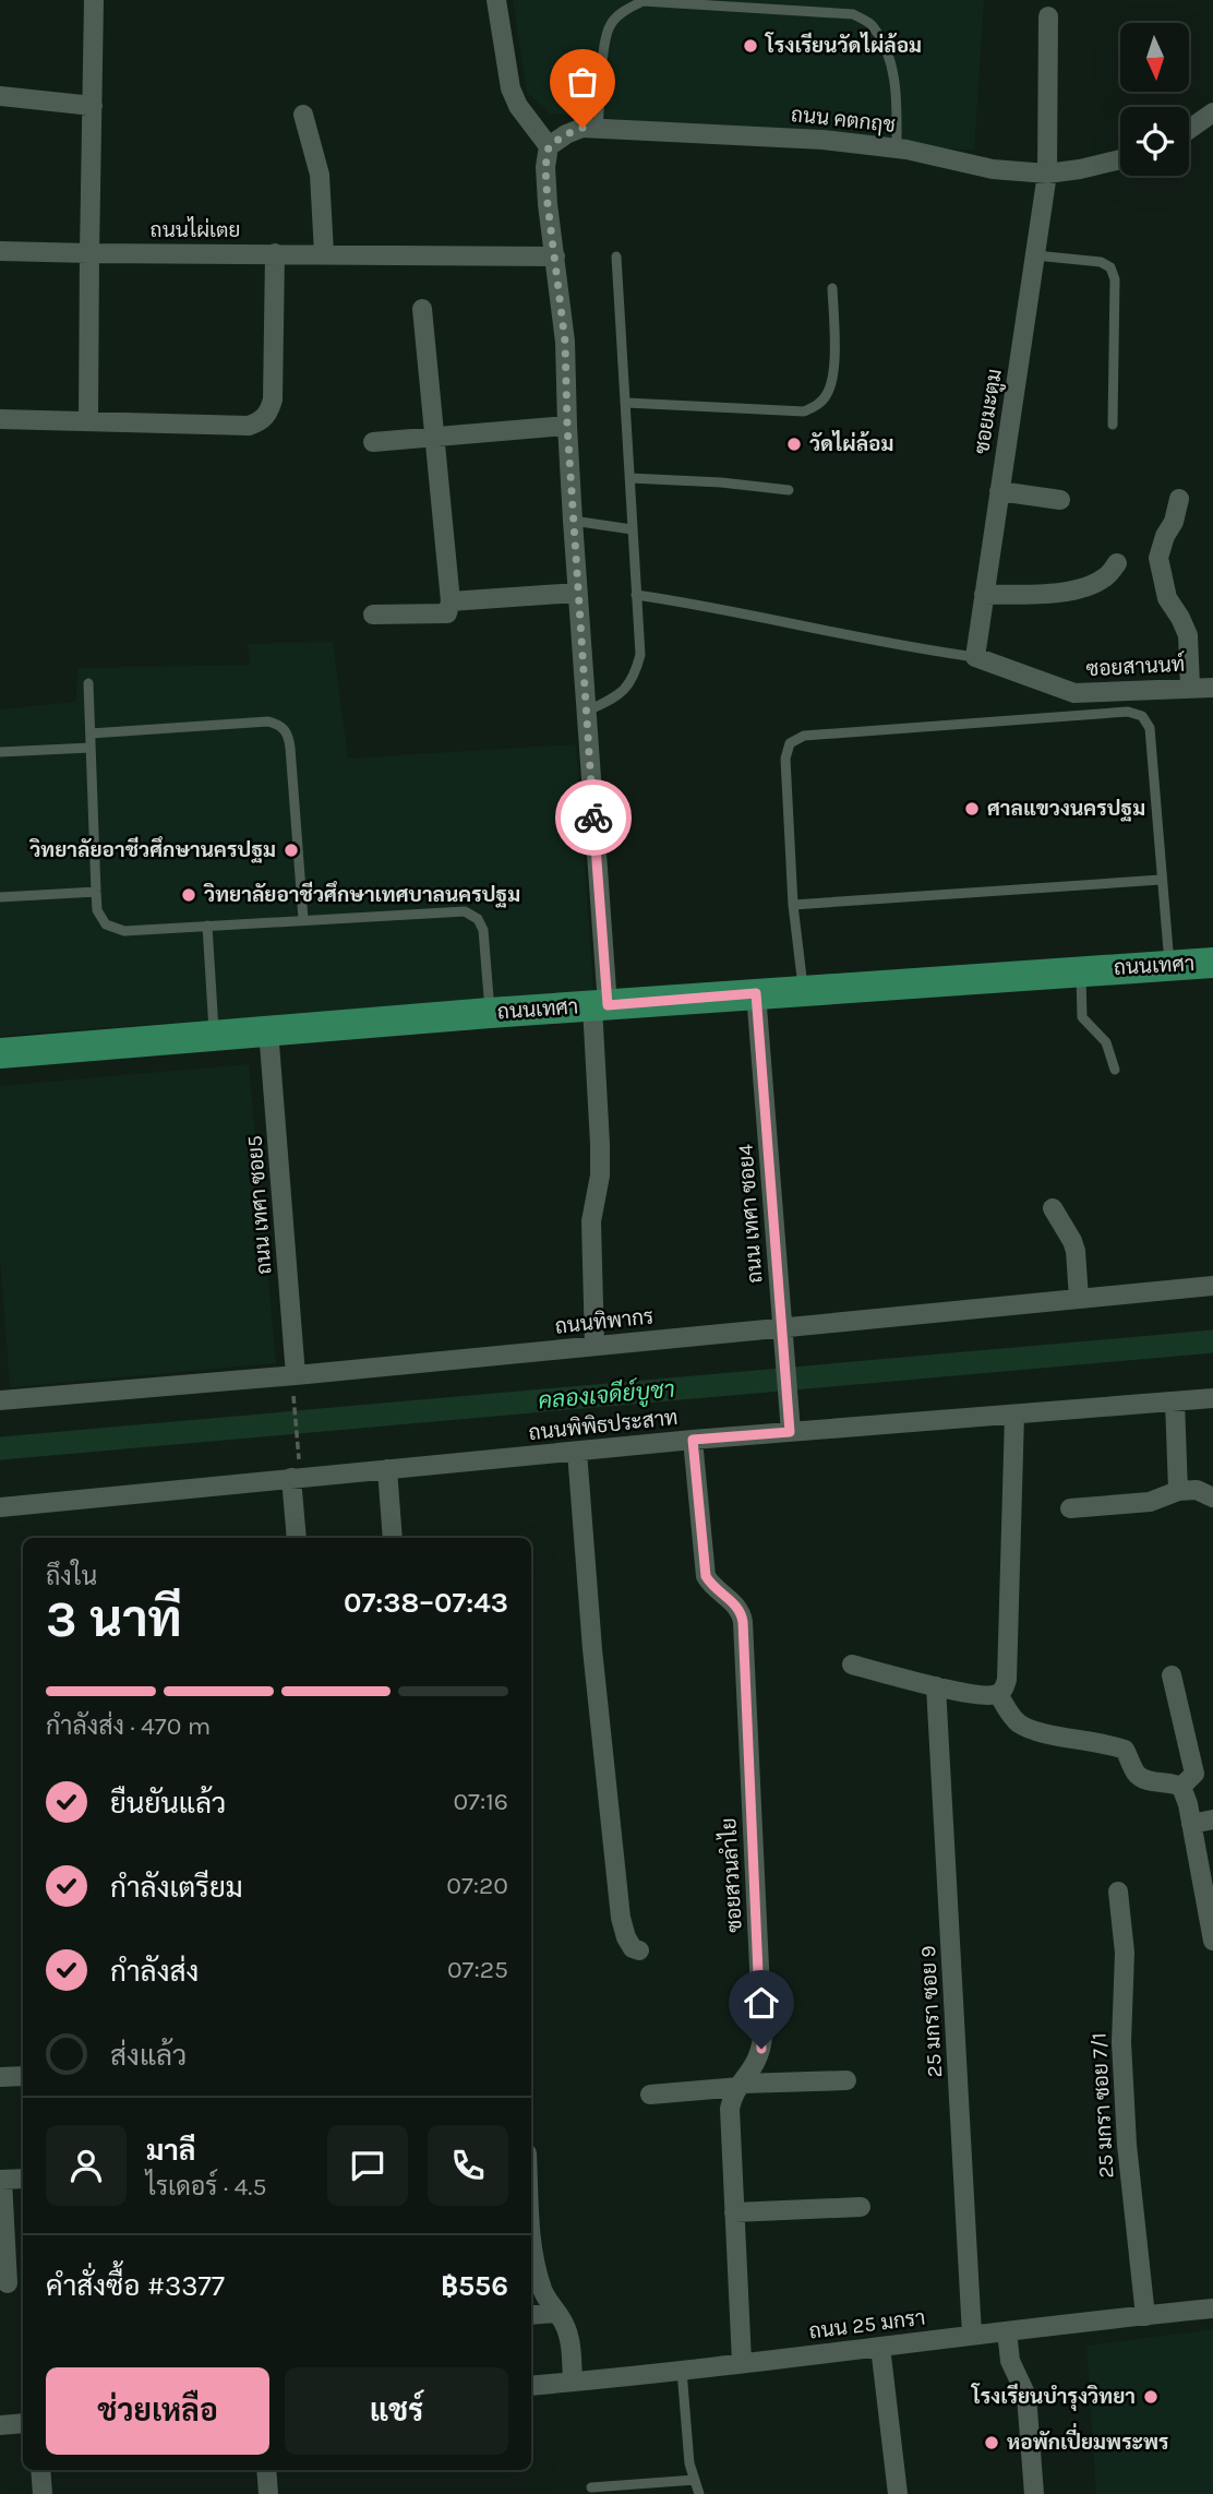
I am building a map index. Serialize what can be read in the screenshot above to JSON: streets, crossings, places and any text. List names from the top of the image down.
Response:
{
  "streets": {
    "main road": ["ถนนเทศา"],
    "street": [
      "ถนน คตกฤช",
      "ถนนไผ่เตย",
      "ซอยมะตูม",
      "ซอยสานนท์",
      "ถนน เทศา ซอย5",
      "ถนน เทศา ซอย4",
      "ถนนทิพากร",
      "ถนนพิพิธประสาท",
      "ซอยสวนลำไย",
      "25 มกรา ซอย 9",
      "25 มกรา ซอย 7/1",
      "ถนน 25 มกรา"
    ]
  },
  "crossings": [
    ["ถนน คตกฤช", "ซอยมะตูม"],
    ["ซอยมะตูม", "ซอยสานนท์"],
    ["ถนนเทศา", "ถนน เทศา ซอย5"],
    ["ถนนเทศา", "ถนน เทศา ซอย4"],
    ["ถนน เทศา ซอย5", "ถนนทิพากร"],
    ["ถนน เทศา ซอย4", "ถนนทิพากร"],
    ["ถนน เทศา ซอย4", "ถนนพิพิธประสาท"],
    ["ถนนพิพิธประสาท", "ซอยสวนลำไย"],
    ["ซอยสวนลำไย", "ถนน 25 มกรา"],
    ["25 มกรา ซอย 9", "ถนน 25 มกรา"],
    ["25 มกรา ซอย 7/1", "ถนน 25 มกรา"]
  ],
  "water": ["คลองเจดีย์บูชา"],
  "places": [
    "โรงเรียนวัดไผ่ล้อม",
    "วัดไผ่ล้อม",
    "ศาลแขวงนครปฐม",
    "วิทยาลัยอาชีวศึกษานครปฐม",
    "วิทยาลัยอาชีวศึกษาเทศบาลนครปฐม",
    "โรงเรียนบำรุงวิทยา",
    "หอพักเปี่ยมพระพร"
  ],
  "north": "bottom",
  "page": {
    "heading": ["3 นาที", "ถึงใน", "07:38–07:43"],
    "panel": [
      "มาลี",
      "ไรเดอร์ · 4.5",
      "คำสั่งซื้อ #3377",
      "฿556"
    ],
    "bar": "กำลังส่ง · 470 m",
    "list": [
      ["ยืนยันแล้ว", "07:16"],
      ["กำลังเตรียม", "07:20"],
      ["กำลังส่ง", "07:25"],
      "ส่งแล้ว"
    ],
    "buttons": ["ช่วยเหลือ", "แชร์"]
  }
}
